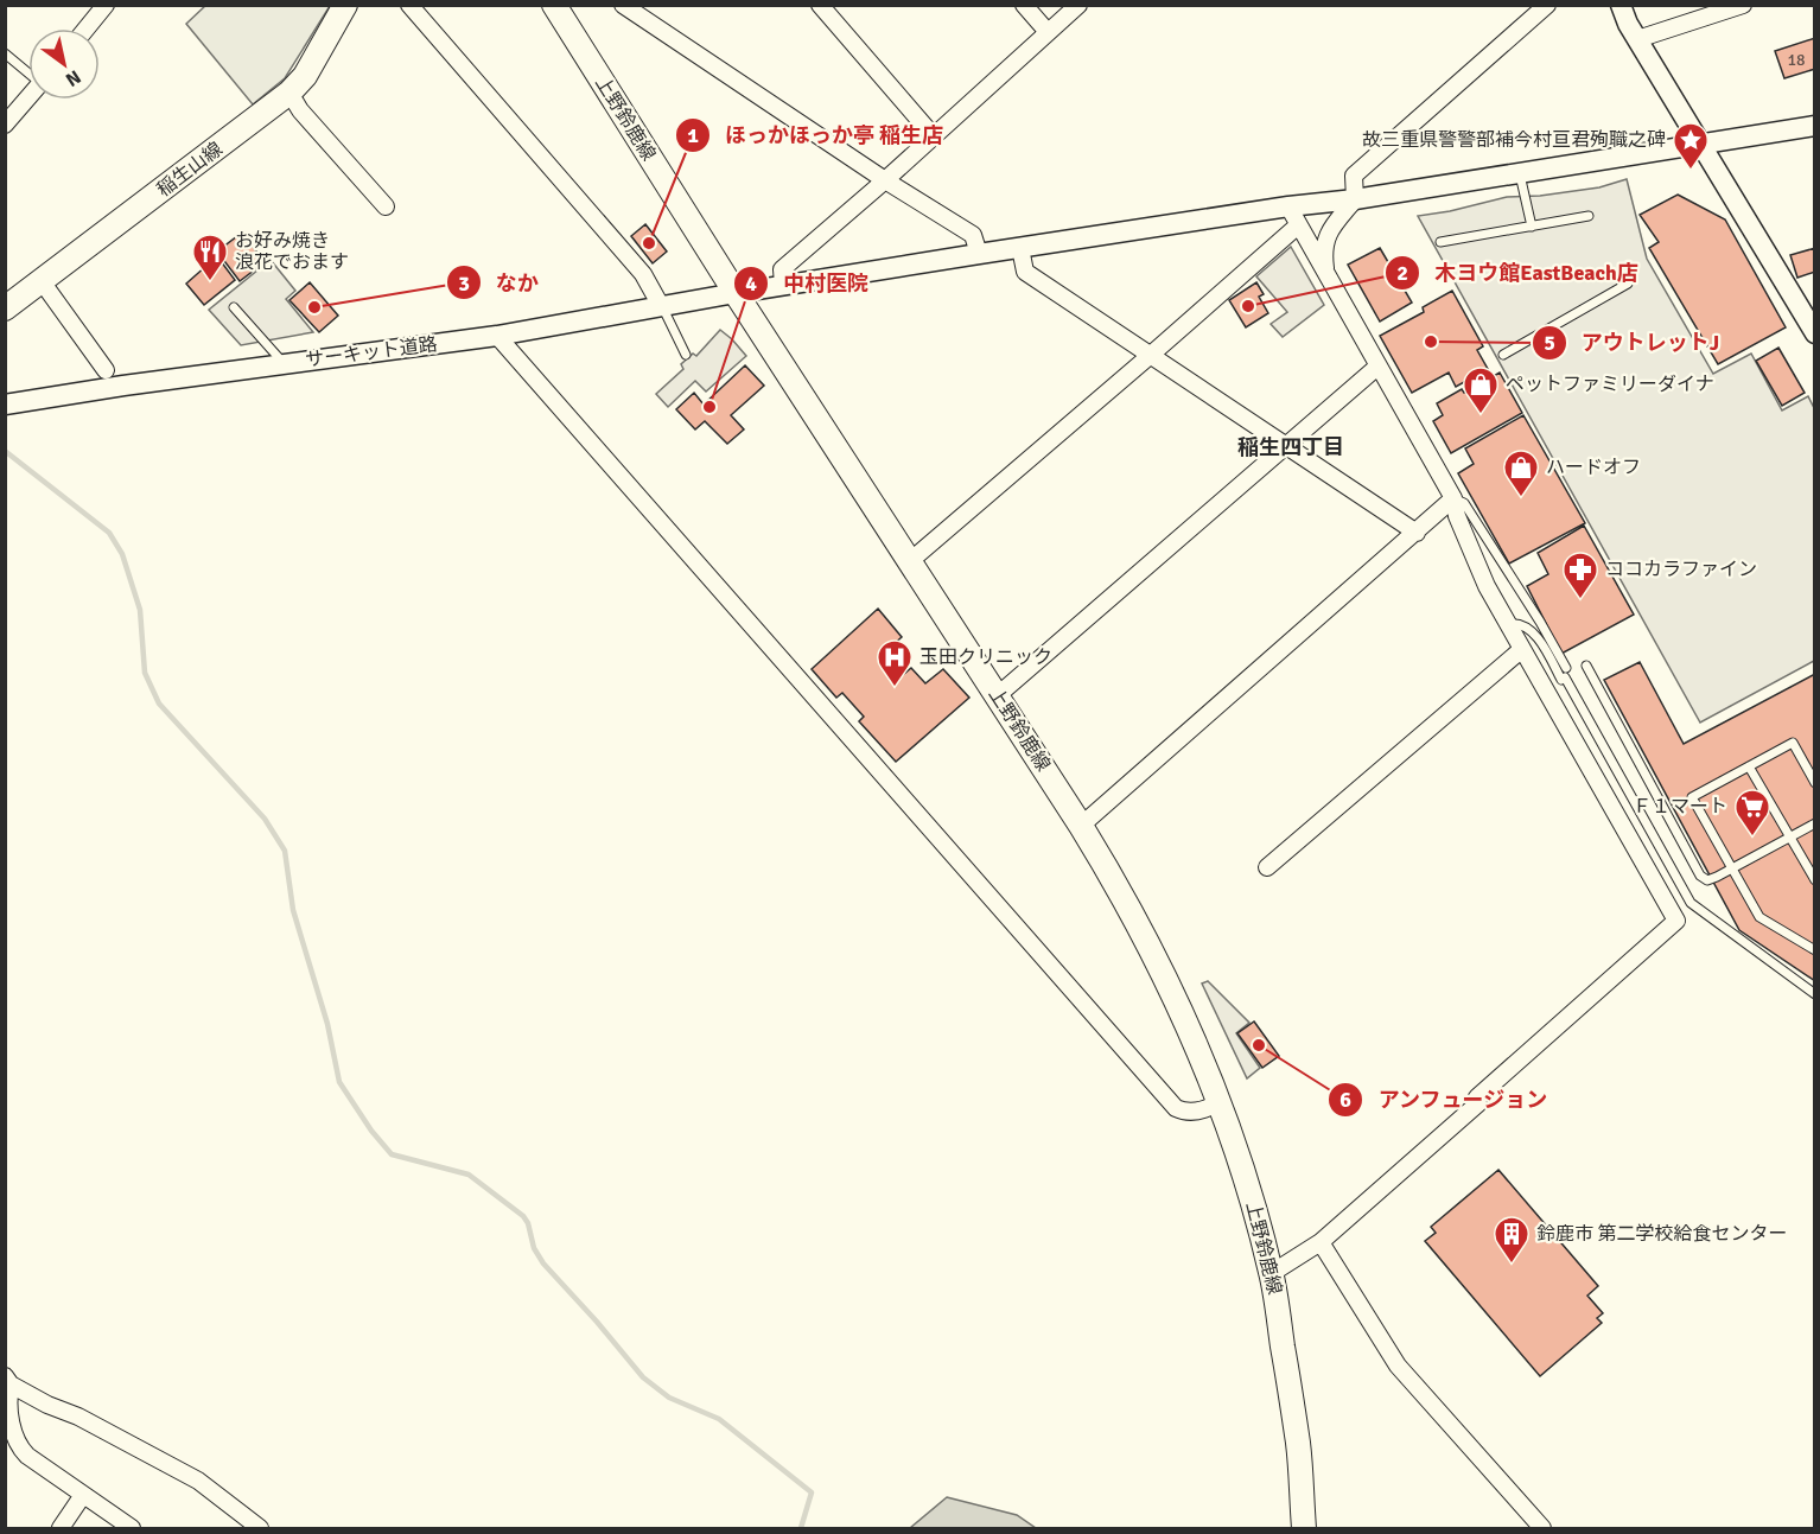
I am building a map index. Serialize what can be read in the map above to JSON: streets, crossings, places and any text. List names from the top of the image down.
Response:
{
  "streets": {
    "main road": ["上野鈴鹿線", "稲生山線"],
    "street": ["サーキット道路"]
  },
  "crossings": [
    ["上野鈴鹿線", "サーキット道路"]
  ],
  "districts": ["稲生四丁目"],
  "places": {
    "place": ["故三重県警警部補今村亘君殉職之碑"],
    "other": [
      "ほっかほっか亭 稲生店",
      "木ヨウ館EastBeach店",
      "なか",
      "アウトレットJ",
      "中村医院",
      "アンフュージョン"
    ],
    "restaurant": ["お好み焼き 浪花でおます"],
    "shop": ["ペットファミリーダイナ", "ハードオフ"],
    "pharmacy": ["ココカラファイン"],
    "hospital": ["玉田クリニック"],
    "supermarket": ["Ｆ１マート"],
    "building": ["鈴鹿市 第二学校給食センター"]
  },
  "house_numbers": ["18"],
  "north": "bottom right"
}
